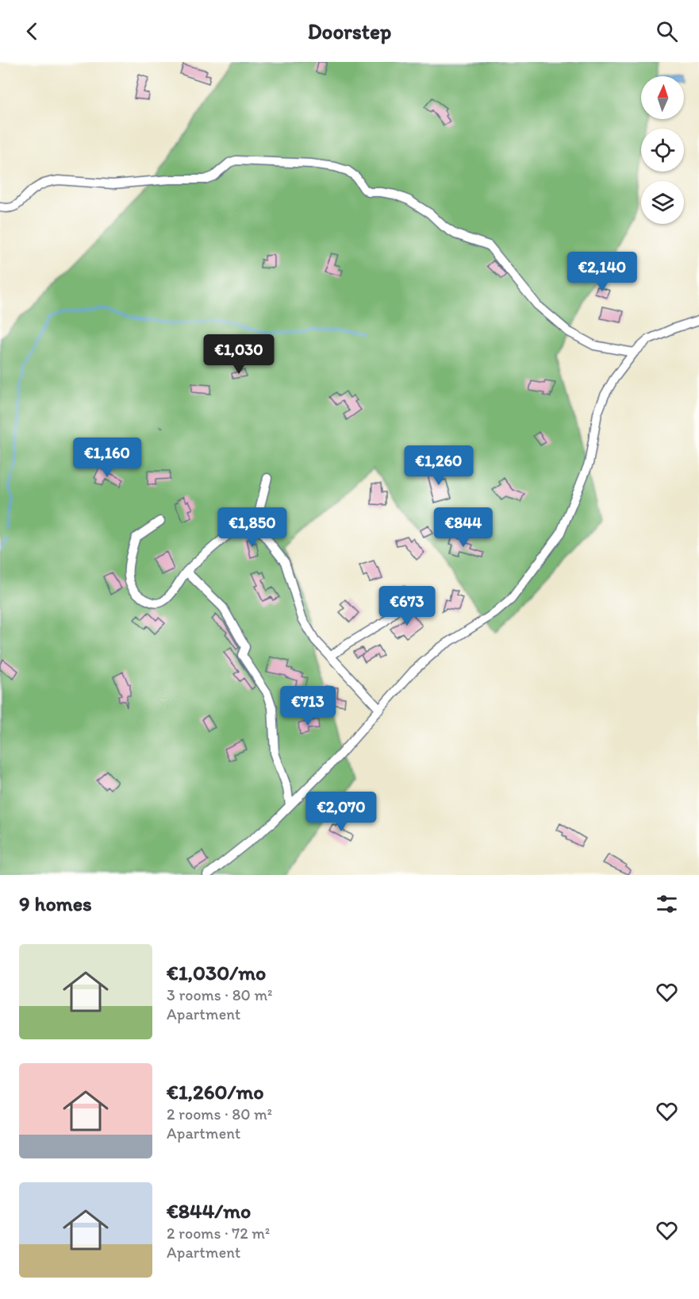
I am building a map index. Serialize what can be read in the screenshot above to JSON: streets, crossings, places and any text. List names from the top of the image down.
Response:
{
  "north": "top",
  "page": {
    "header": "Doorstep",
    "price": [
      "€2,140",
      "€1,030",
      "€1,160",
      "€1,260",
      "€1,850",
      "€844",
      "€673",
      "€713",
      "€2,070"
    ],
    "heading": "9 homes",
    "list": [
      {
        "name": "€1,030/mo",
        "note": "3 rooms · 80 m² · Apartment"
      },
      {
        "name": "€1,260/mo",
        "note": "2 rooms · 80 m² · Apartment"
      },
      {
        "name": "€844/mo",
        "note": "2 rooms · 72 m² · Apartment"
      }
    ]
  }
}
